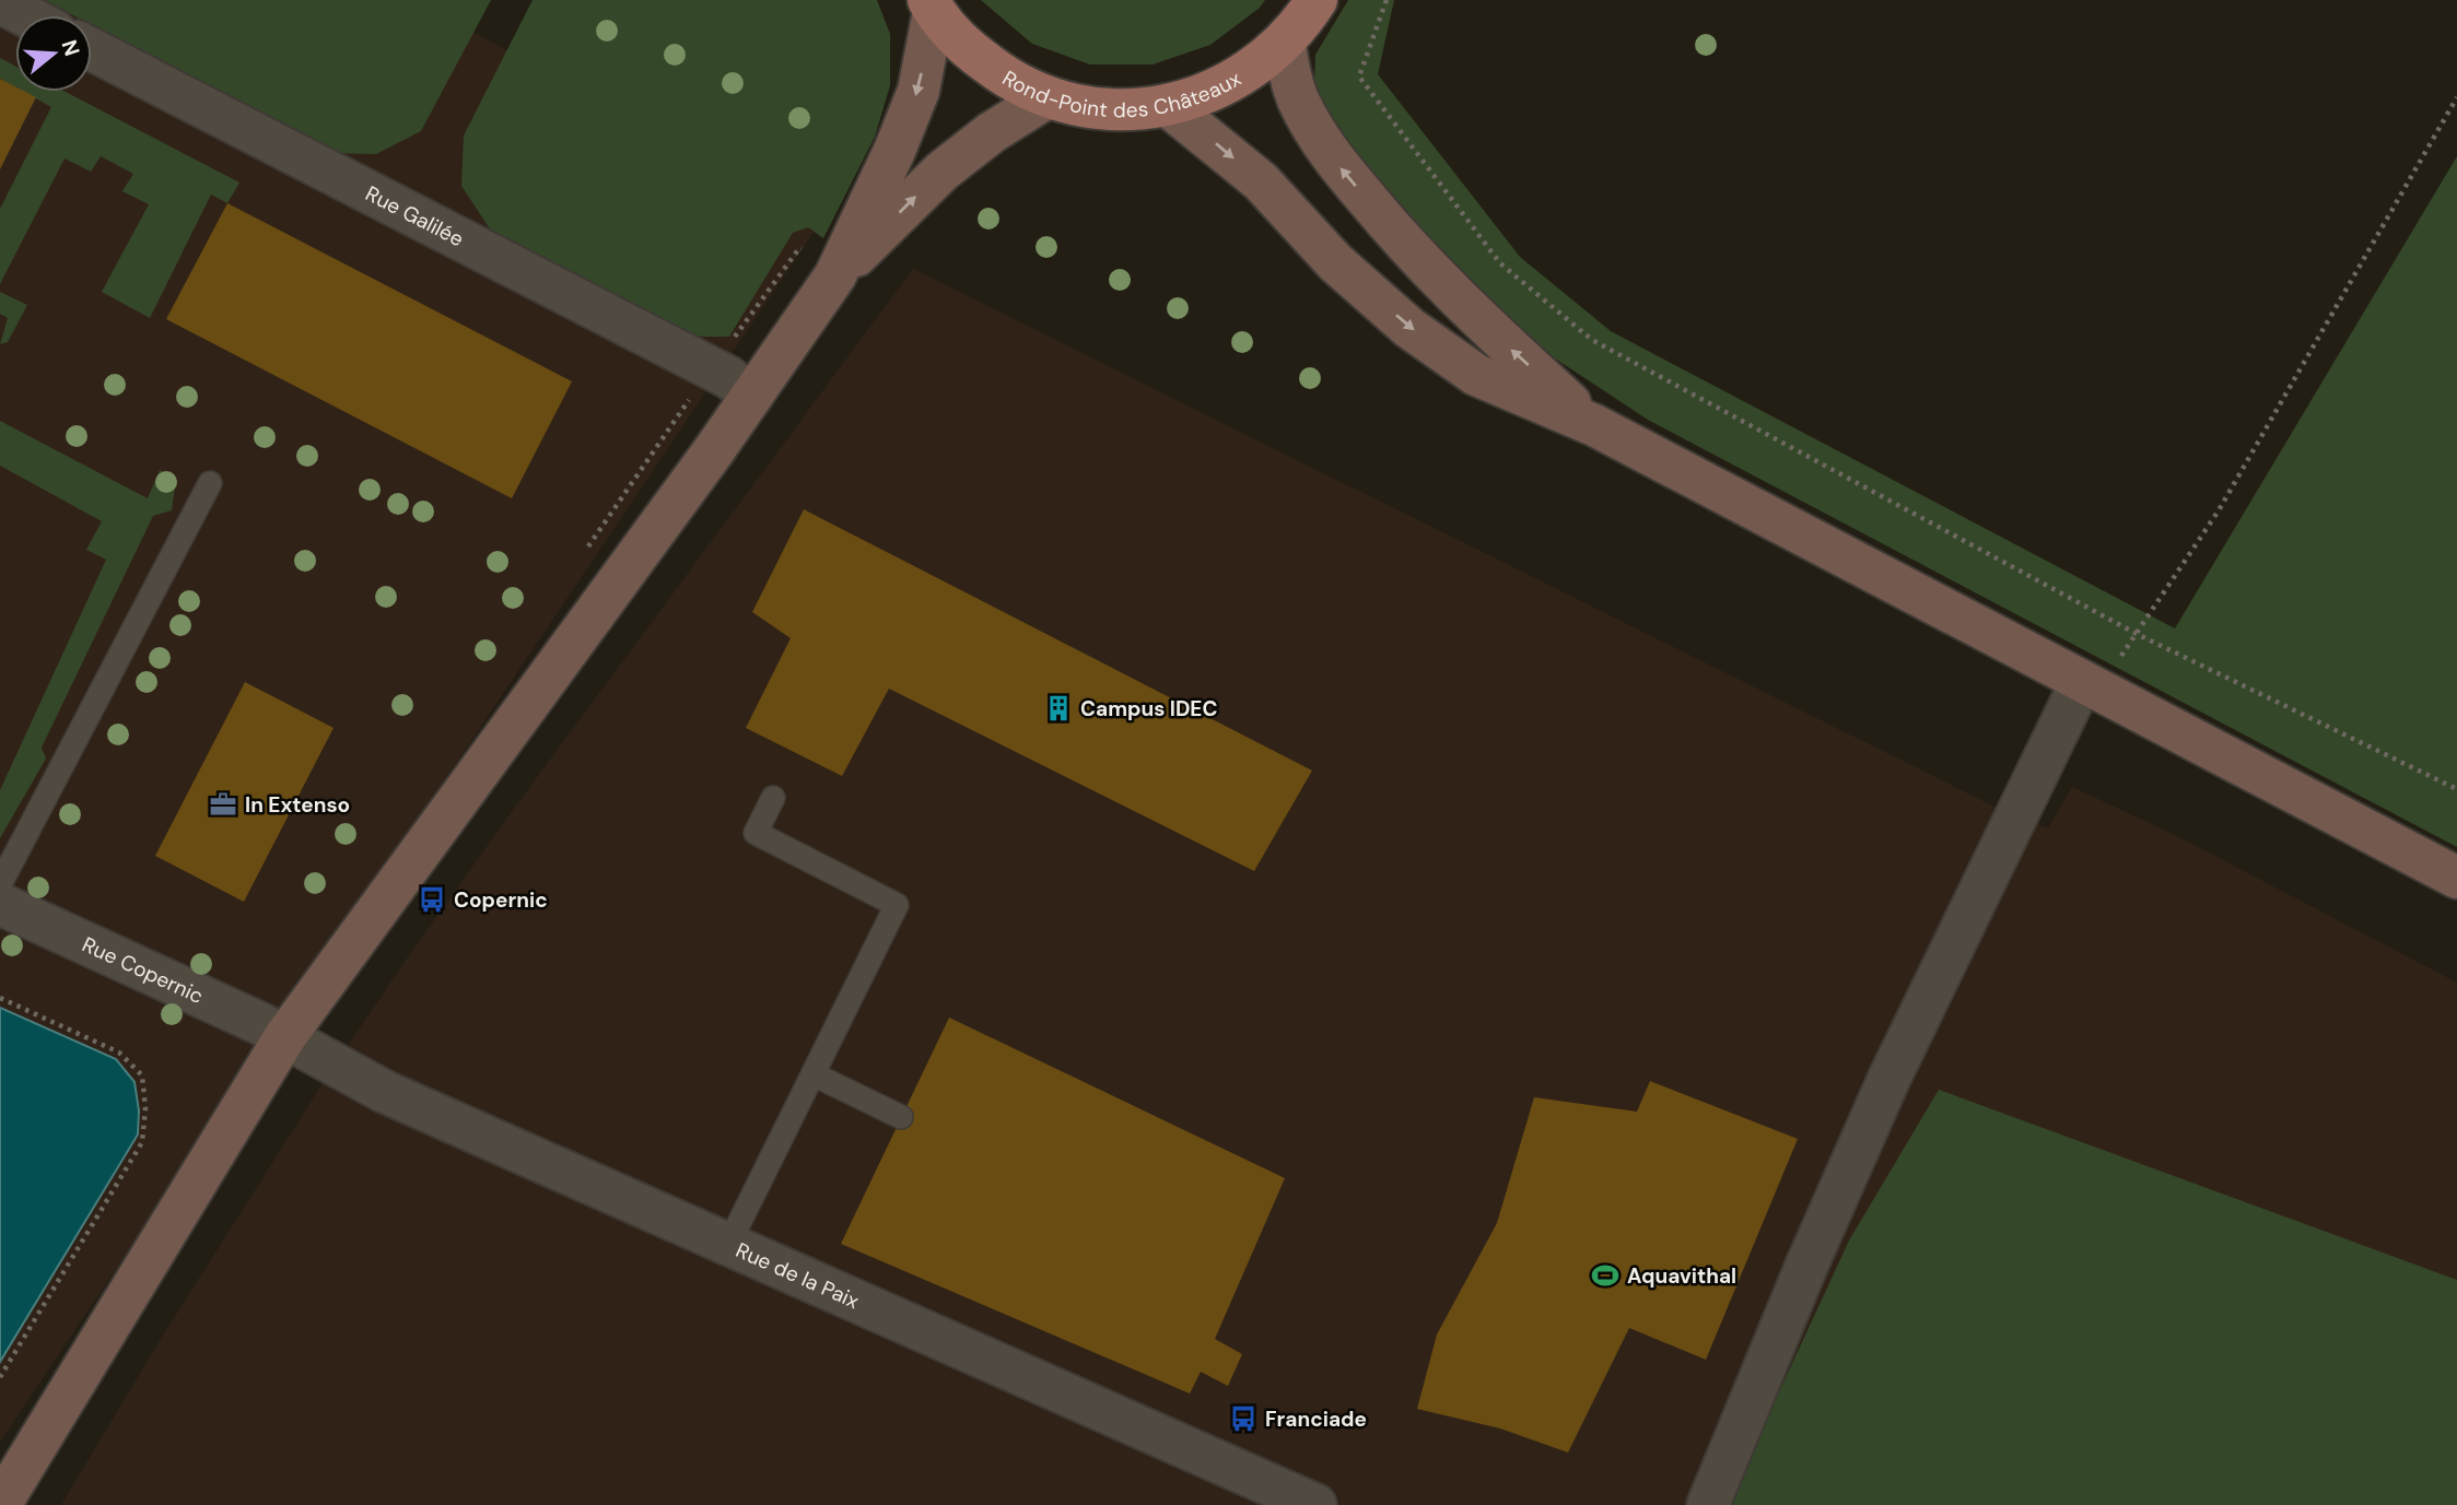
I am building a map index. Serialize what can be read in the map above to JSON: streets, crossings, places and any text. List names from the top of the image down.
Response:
{
  "streets": {
    "main road": ["Rond-Point des Châteaux"],
    "street": ["Rue Galilée", "Rue Copernic", "Rue de la Paix"]
  },
  "crossings": [
    ["Rue Copernic", "Rue de la Paix"]
  ],
  "places": {
    "building": ["Campus IDEC"],
    "office": ["In Extenso"],
    "bus stop": ["Copernic", "Franciade"],
    "sports": ["Aquavithal"]
  },
  "north": "right"
}
